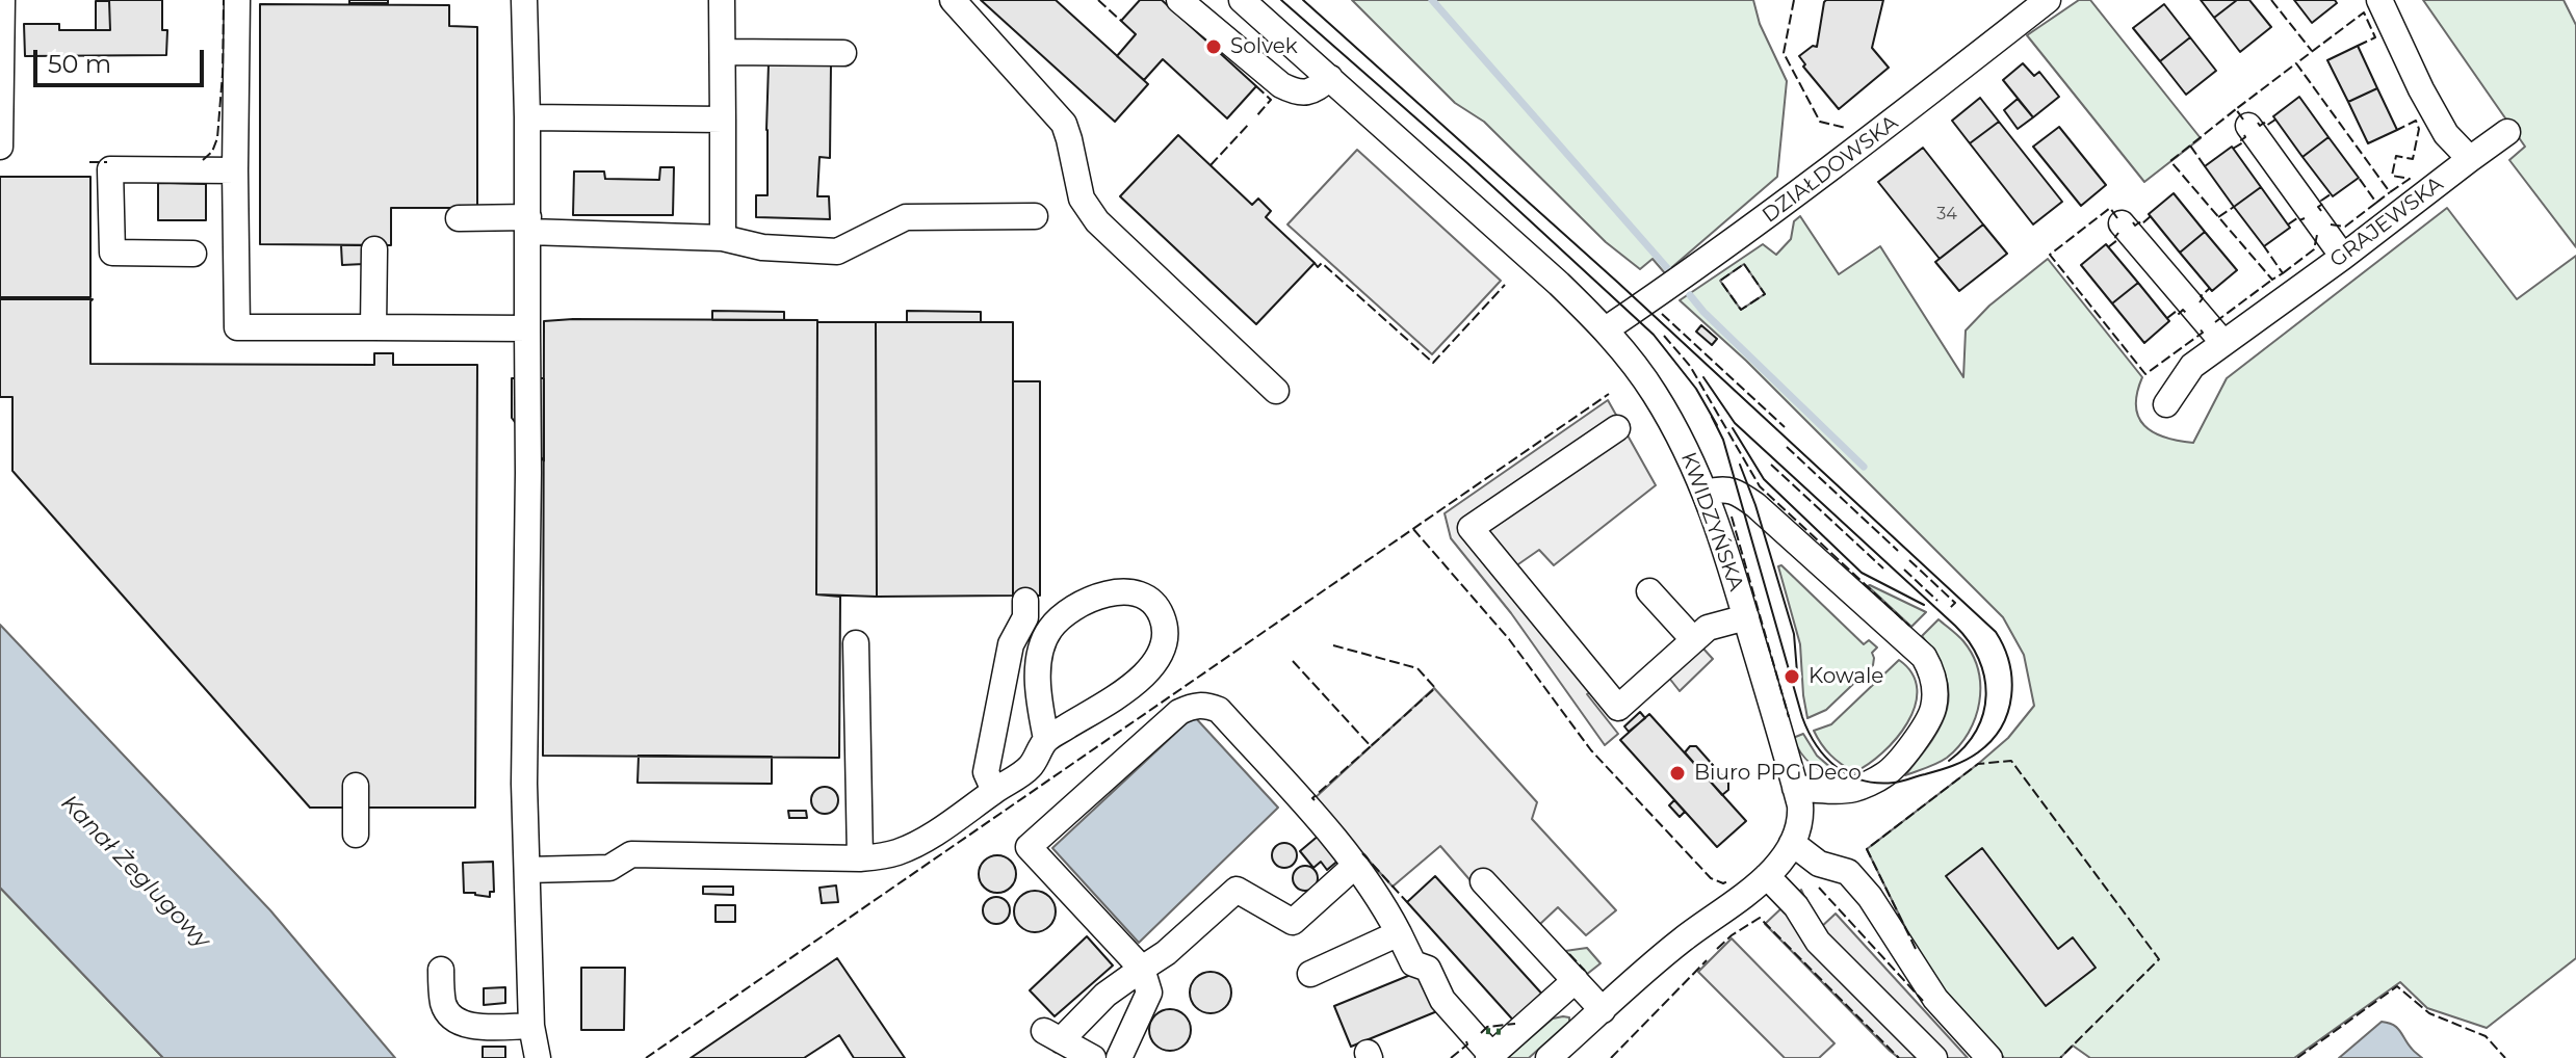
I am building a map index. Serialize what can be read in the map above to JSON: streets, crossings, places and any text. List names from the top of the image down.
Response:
{
  "streets": {
    "street": ["DZIAŁDOWSKA", "GRAJEWSKA", "KWIDZYŃSKA"]
  },
  "crossings": [
    ["DZIAŁDOWSKA", "KWIDZYŃSKA"]
  ],
  "water": ["Kanał Żeglugowy"],
  "places": ["Solvek", "Kowale", "Biuro PPG Deco"],
  "house_numbers": ["34"],
  "scale_bar": "50 m"
}
